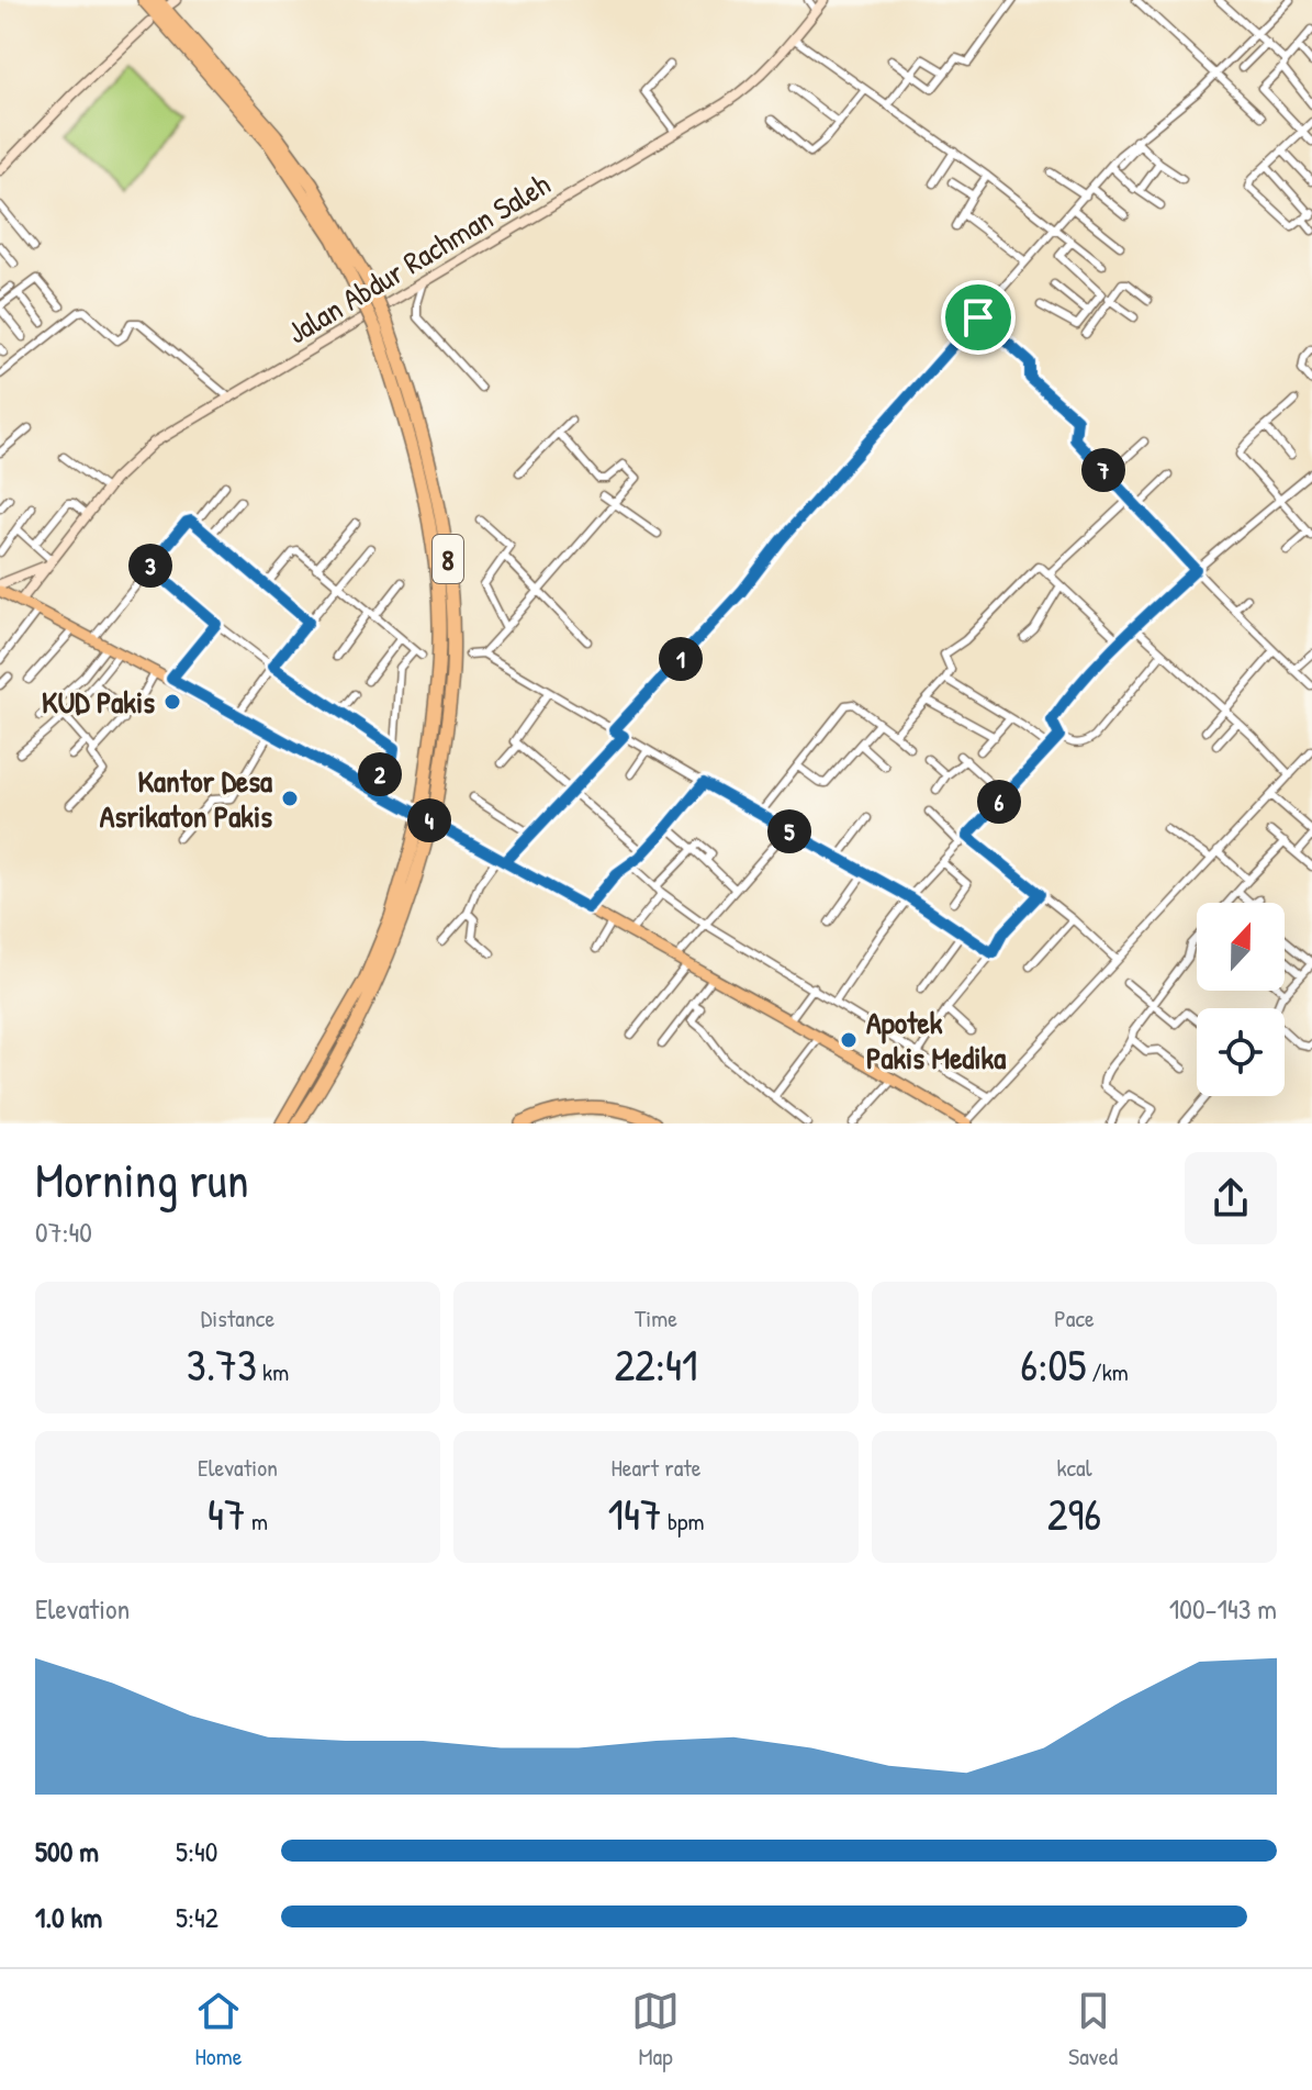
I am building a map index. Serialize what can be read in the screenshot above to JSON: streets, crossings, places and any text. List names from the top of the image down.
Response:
{
  "streets": {
    "highway": ["8"],
    "street": ["Jalan Abdur Rachman Saleh"]
  },
  "places": ["KUD Pakis", "Kantor Desa Asrikaton Pakis", "Apotek Pakis Medika"],
  "north": "top",
  "page": {
    "pins": [
      "7",
      "3",
      "1",
      "2",
      "6",
      "4",
      "5"
    ],
    "heading": ["Morning run", "07:40"],
    "stats": [
      ["Distance", "3.73 km"],
      ["Time", "22:41"],
      ["Pace", "6:05 /km"],
      ["Elevation", "47 m"],
      ["Heart rate", "147 bpm"],
      ["kcal", "296"]
    ],
    "chart": ["Elevation", "100–143 m"],
    "list": [
      {
        "name": "500 m",
        "note": "5:40"
      },
      {
        "name": "1.0 km",
        "note": "5:42"
      }
    ],
    "tabs": ["Home", "Map", "Saved"]
  }
}
